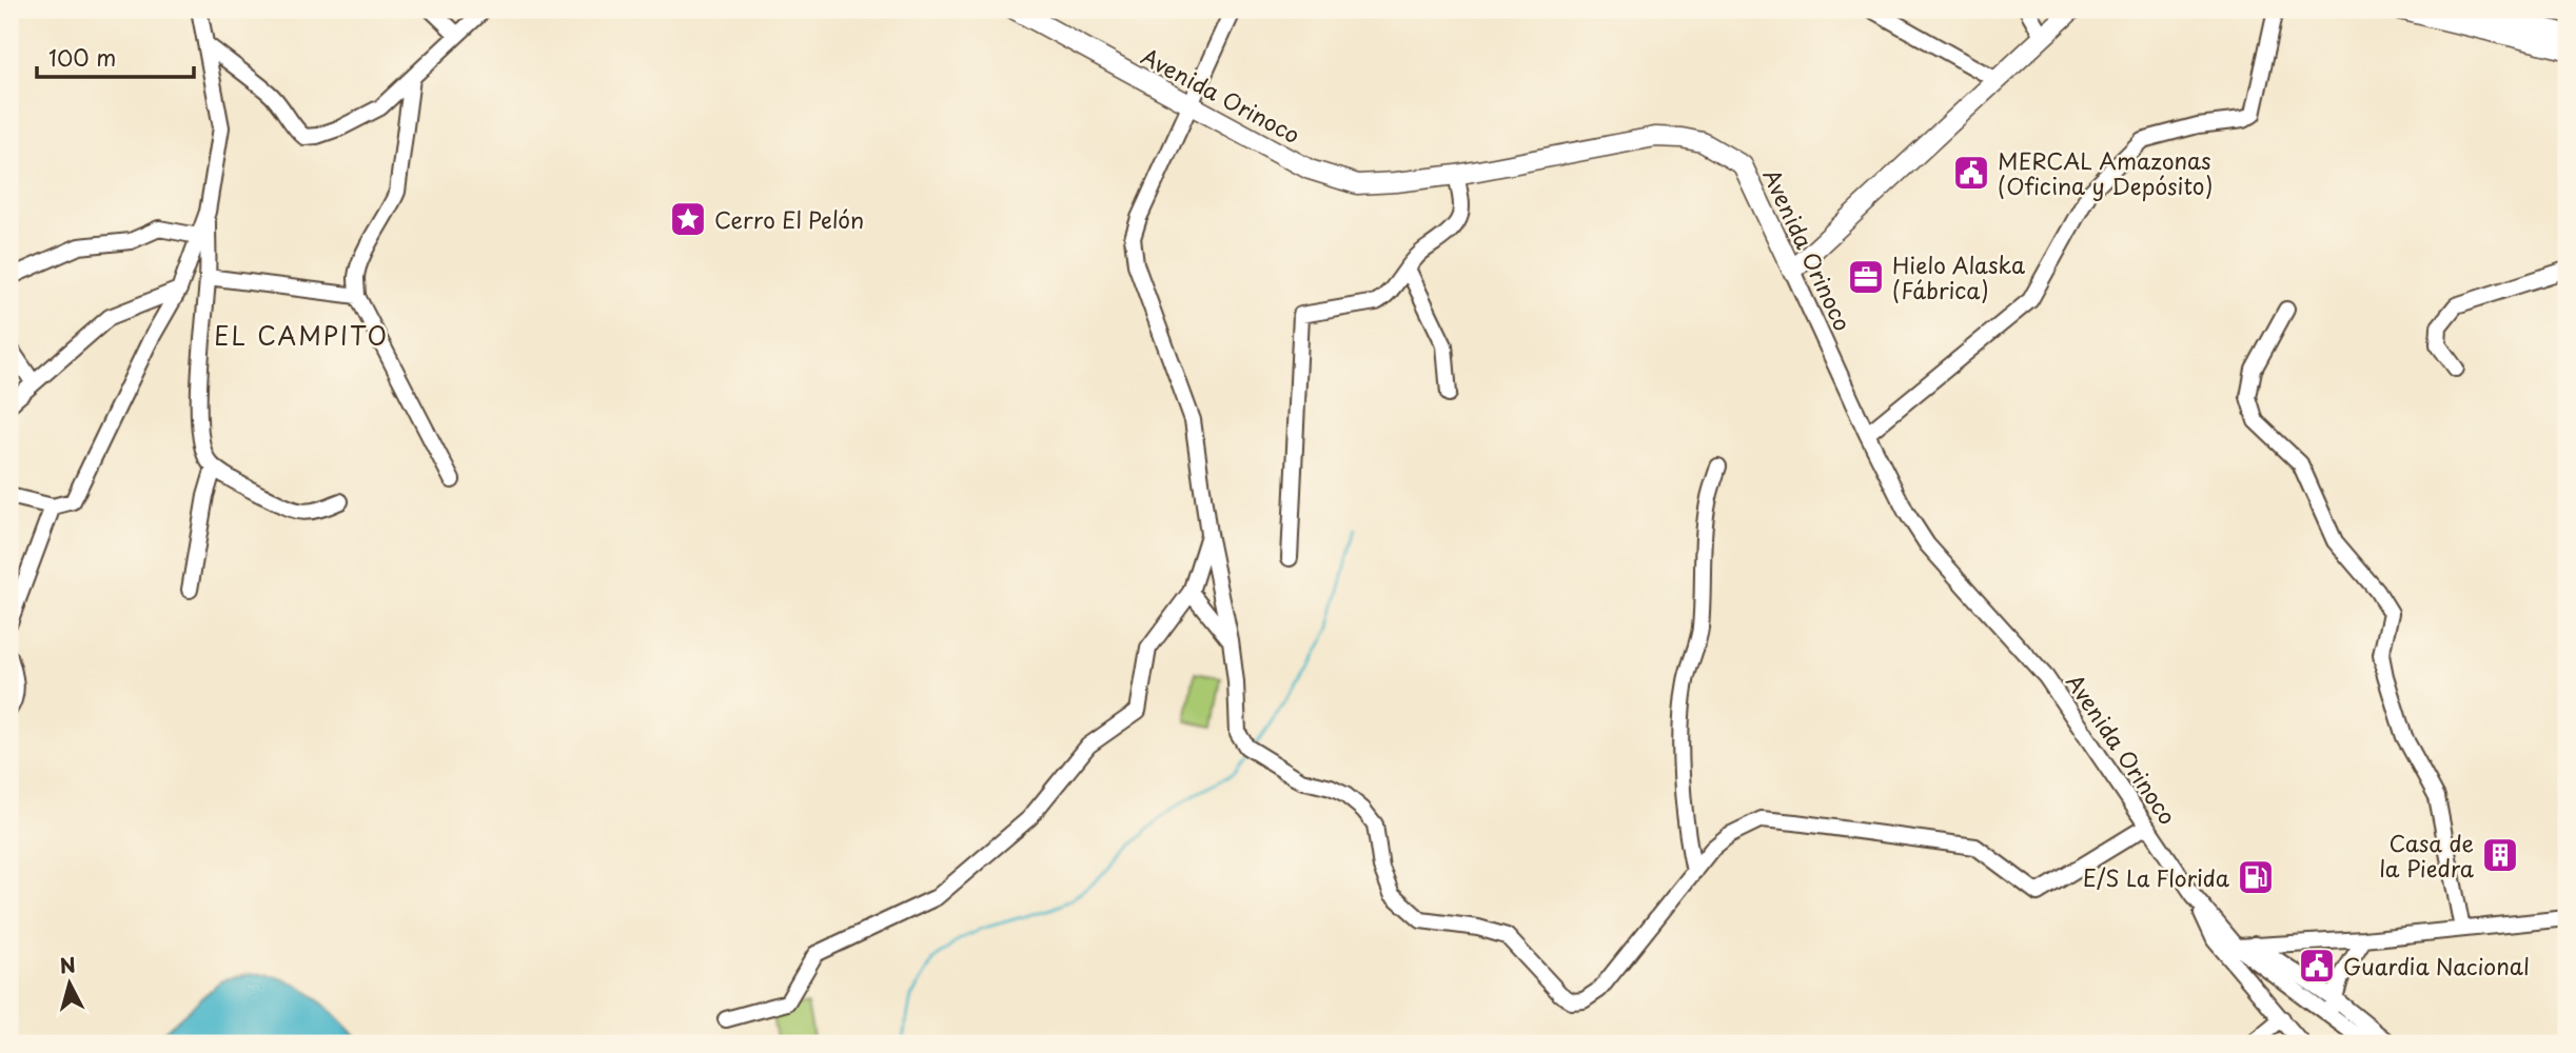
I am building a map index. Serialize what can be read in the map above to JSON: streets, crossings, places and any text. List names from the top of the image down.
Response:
{
  "streets": {
    "main road": ["Avenida Orinoco"]
  },
  "districts": ["EL CAMPITO"],
  "places": {
    "public building": ["MERCAL Amazonas (Oficina y Depósito)", "Guardia Nacional"],
    "place": ["Cerro El Pelón"],
    "office": ["Hielo Alaska (Fábrica)"],
    "building": ["Casa de la Piedra"],
    "fuel station": ["E/S La Florida"]
  },
  "scale_bar": "100 m",
  "north": "top"
}
